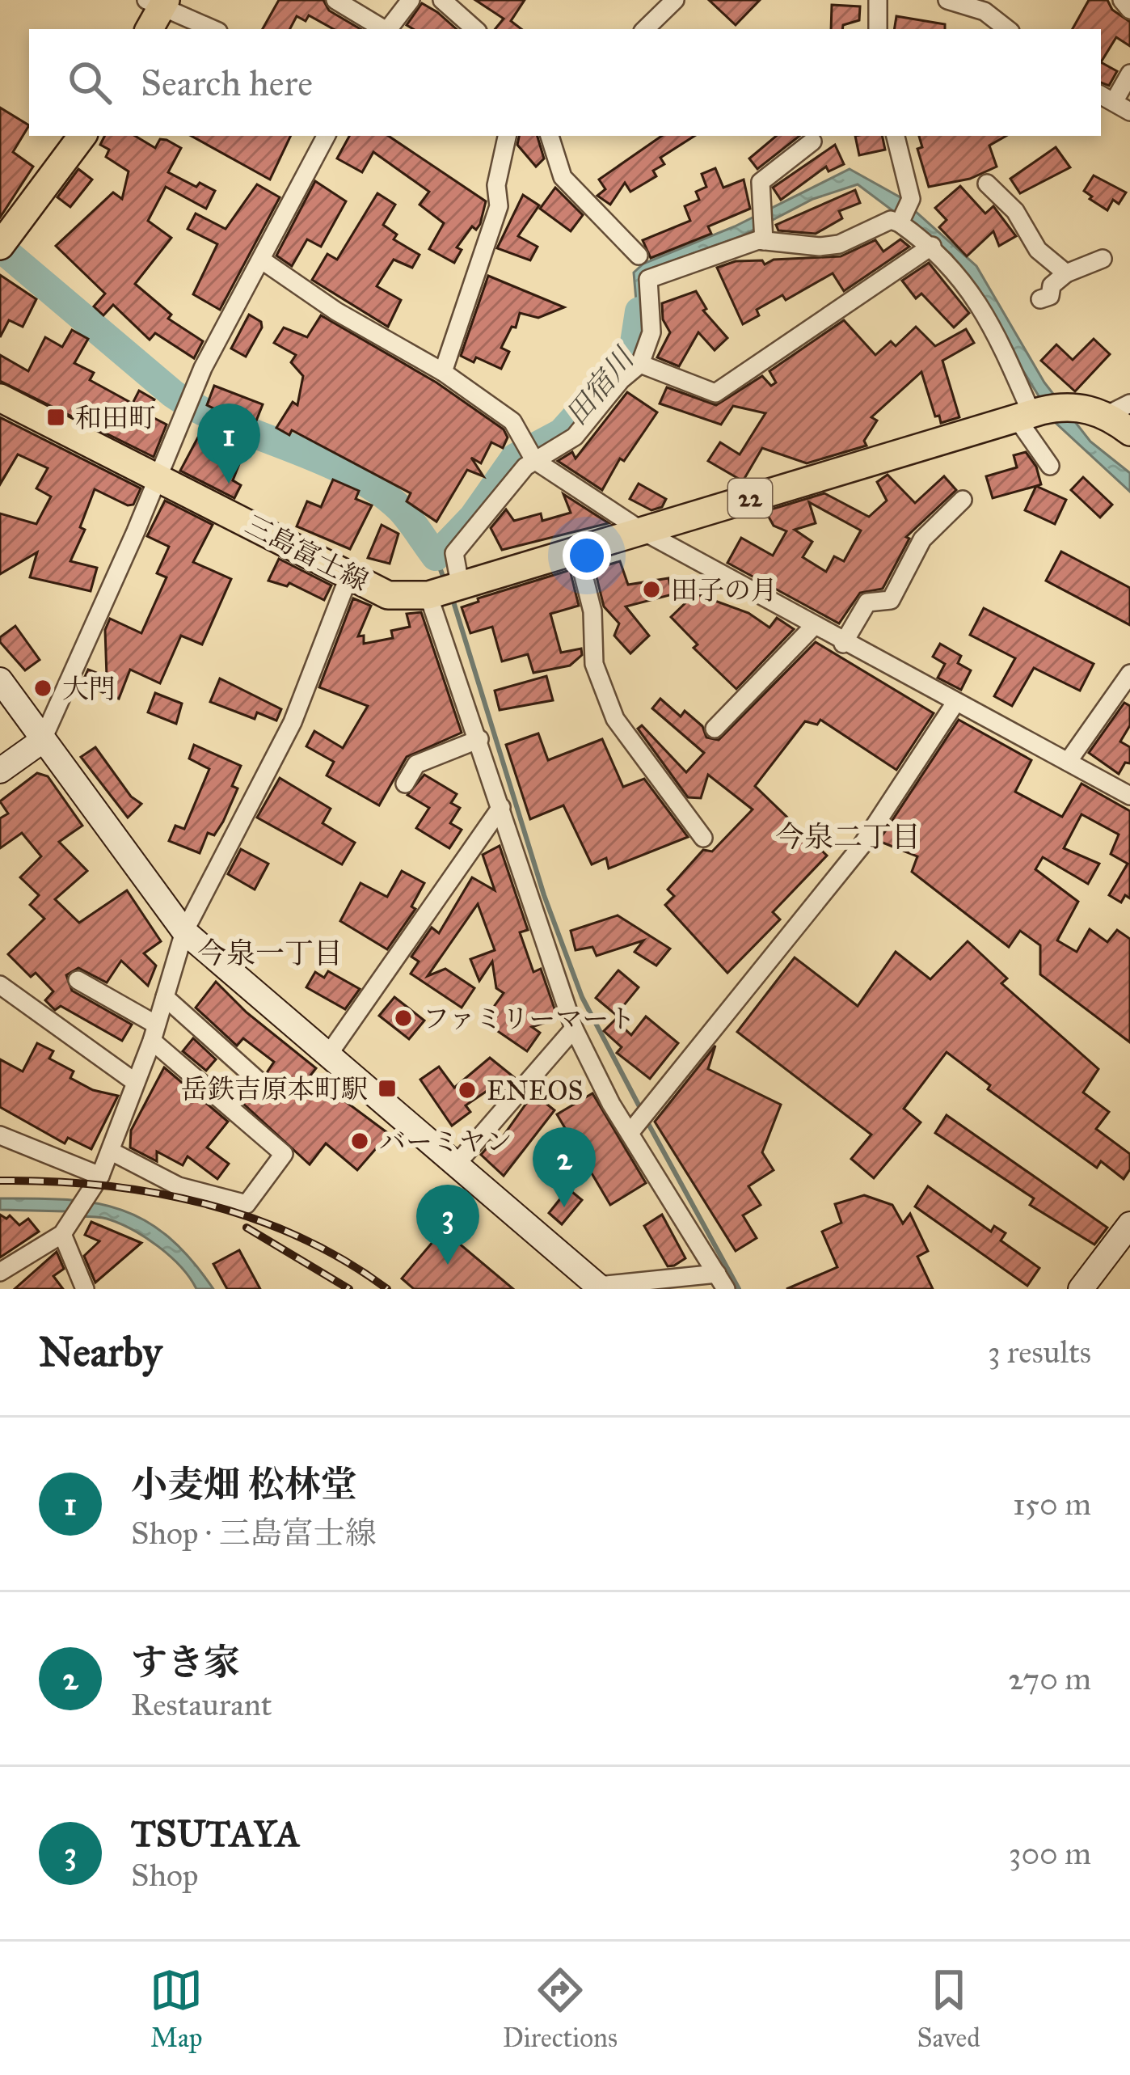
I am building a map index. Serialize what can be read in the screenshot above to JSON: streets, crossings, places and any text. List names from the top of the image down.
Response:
{
  "streets": {
    "main road": ["22", "三島富士線"]
  },
  "districts": ["今泉二丁目", "今泉一丁目"],
  "water": ["田宿川"],
  "places": {
    "transit": ["和田町", "岳鉄吉原本町駅"],
    "other": [
      "田子の月",
      "大門",
      "ファミリーマート",
      "ENEOS",
      "バーミヤン"
    ]
  },
  "page": {
    "search": "Search here",
    "pins": ["1", "2", "3"],
    "heading": ["Nearby", "3 results"],
    "list": [
      {
        "mark": "1",
        "name": "小麦畑 松林堂",
        "note": "Shop · 三島富士線",
        "value": "150 m"
      },
      {
        "mark": "2",
        "name": "すき家",
        "note": "Restaurant",
        "value": "270 m"
      },
      {
        "mark": "3",
        "name": "TSUTAYA",
        "note": "Shop",
        "value": "300 m"
      }
    ],
    "nav": ["Map", "Directions", "Saved"]
  }
}
